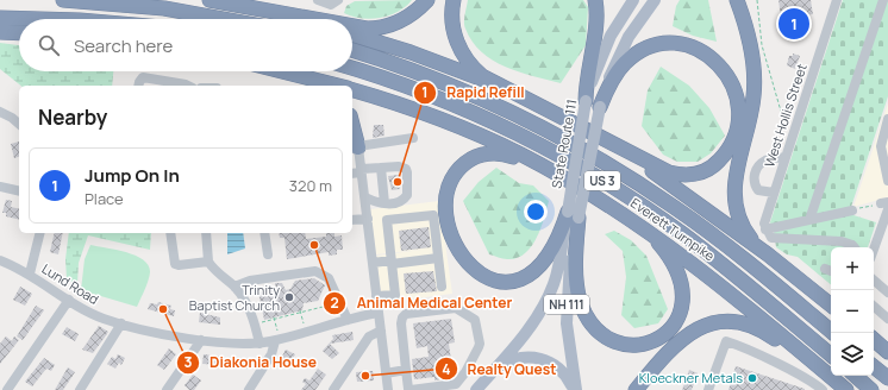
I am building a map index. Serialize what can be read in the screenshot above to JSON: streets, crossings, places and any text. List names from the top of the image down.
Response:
{
  "streets": {
    "highway": ["US 3", "Everett Turnpike"],
    "main road": ["State Route 111", "NH 111"],
    "street": ["West Hollis Street", "Lund Road"]
  },
  "places": [
    "Rapid Refill",
    "Animal Medical Center",
    "Trinity Baptist Church",
    "Diakonia House",
    "Realty Quest",
    "Kloeckner Metals"
  ],
  "page": {
    "pins": "1",
    "search": "Search here",
    "heading": "Nearby",
    "list": [
      {
        "mark": "1",
        "name": "Jump On In",
        "note": "Place",
        "value": "320 m"
      }
    ],
    "map_buttons": ["+", "−"]
  }
}
